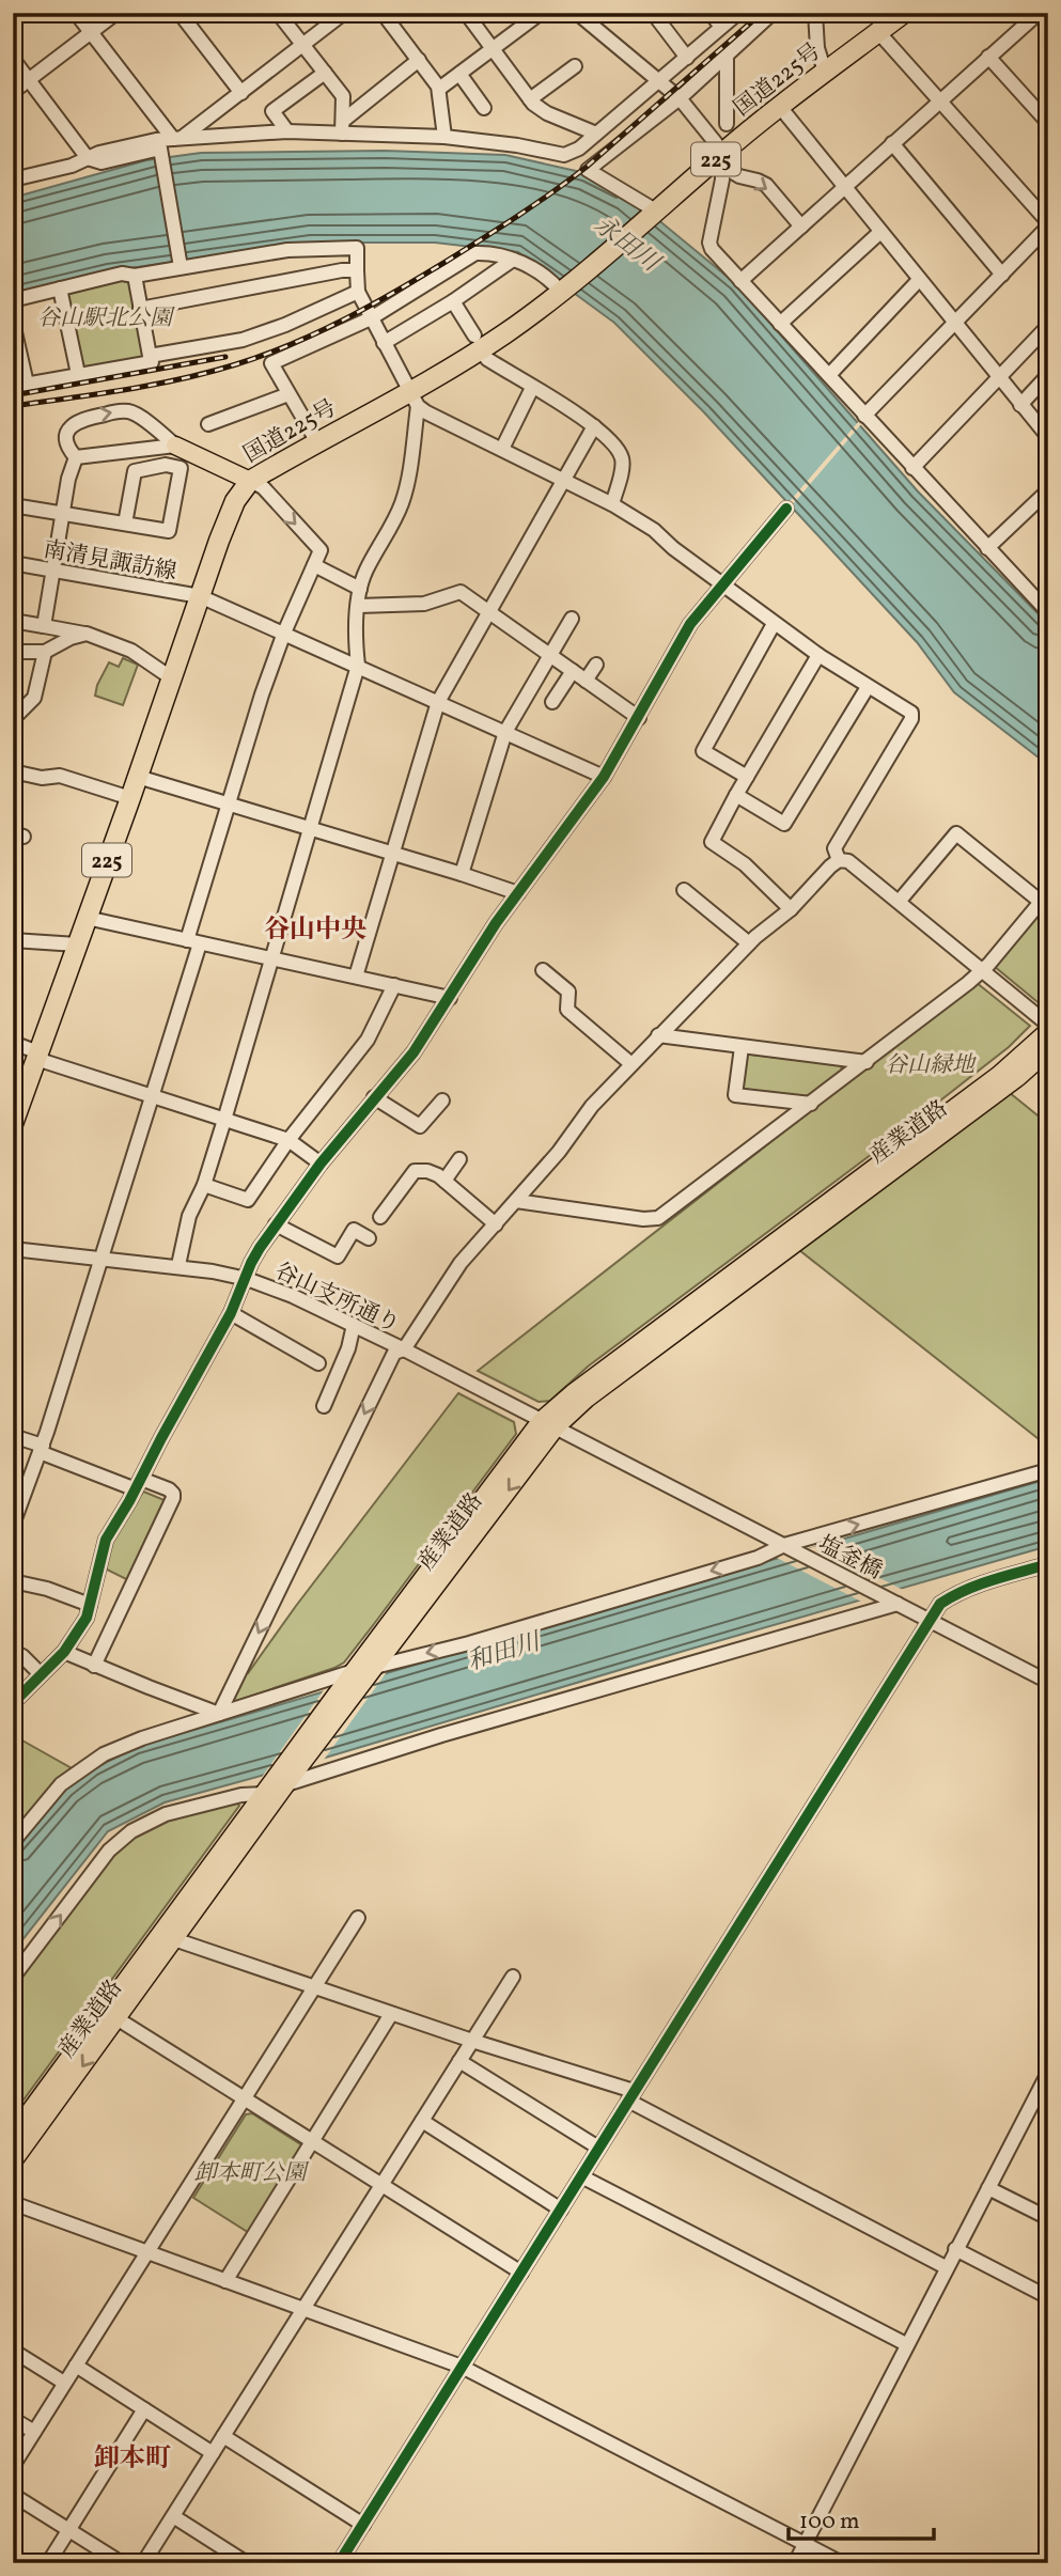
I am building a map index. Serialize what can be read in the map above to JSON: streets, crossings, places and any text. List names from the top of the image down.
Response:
{
  "streets": {
    "highway": ["国道225号", "225"],
    "main road": ["産業道路"],
    "street": ["南清見諏訪線", "谷山支所通り", "塩釜橋"]
  },
  "crossings": [
    ["国道225号", "南清見諏訪線"],
    ["産業道路", "谷山支所通り"],
    ["谷山支所通り", "塩釜橋"]
  ],
  "districts": ["谷山中央", "卸本町"],
  "water": ["永田川", "和田川"],
  "parks": ["谷山駅北公園", "谷山緑地", "卸本町公園"],
  "scale_bar": "100 m"
}
